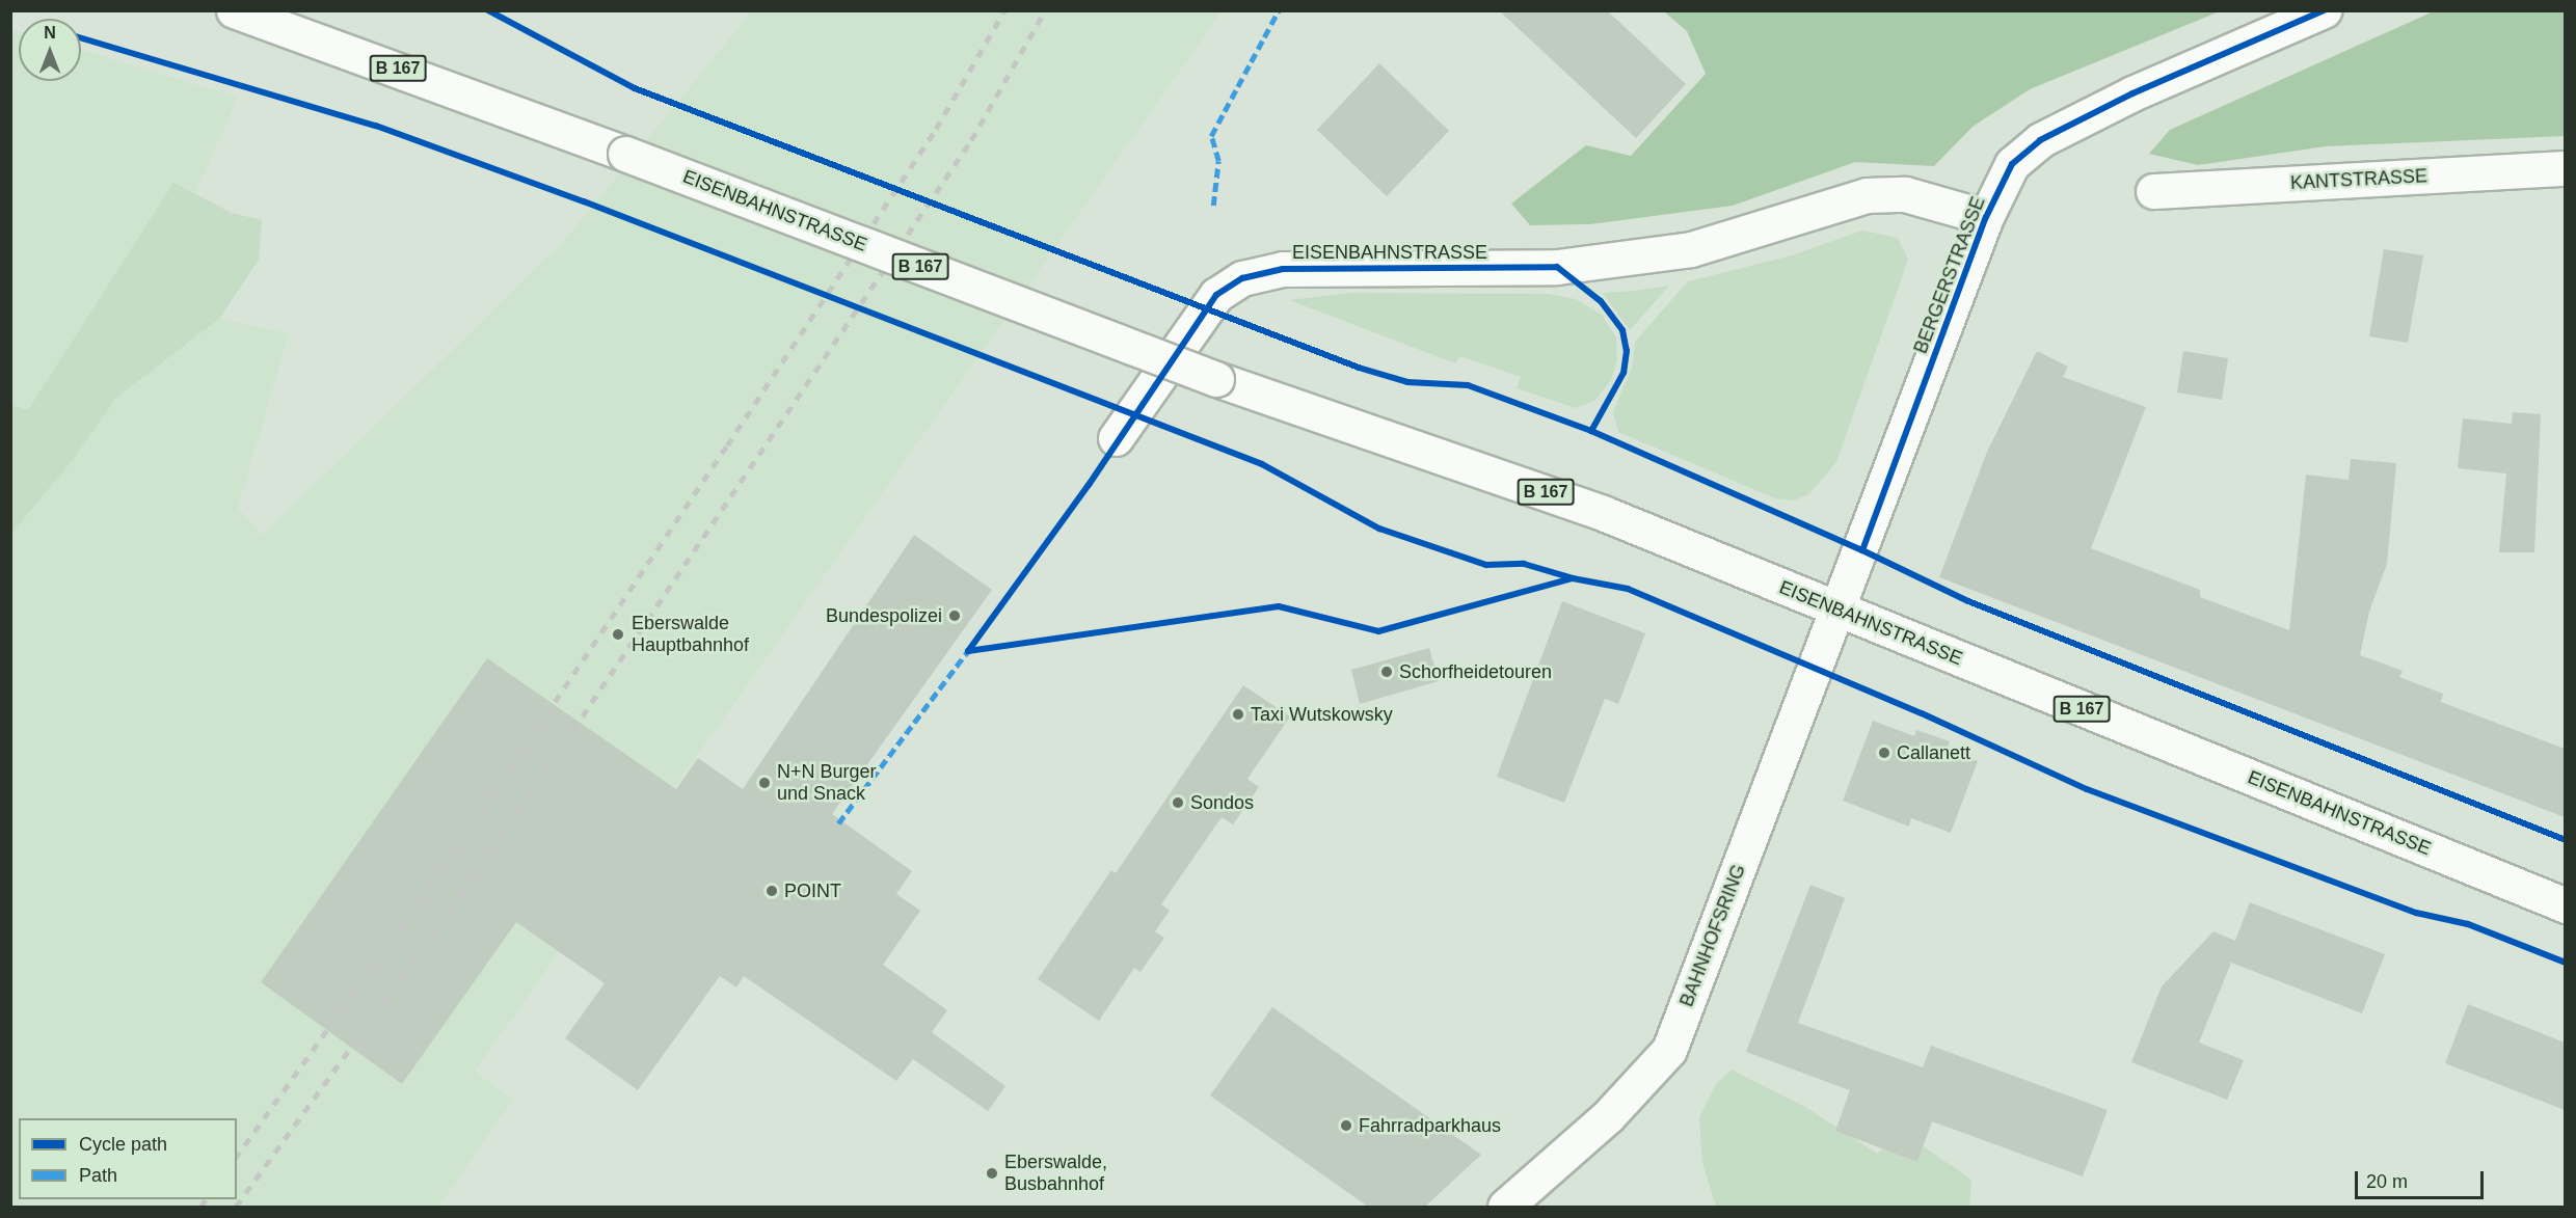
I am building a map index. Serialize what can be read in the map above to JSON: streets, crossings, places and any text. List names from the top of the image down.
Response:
{
  "streets": {
    "street": [
      "B 167",
      "KANTSTRASSE",
      "EISENBAHNSTRASSE",
      "BERGERSTRASSE",
      "BAHNHOFSRING"
    ]
  },
  "crossings": [
    ["EISENBAHNSTRASSE", "BERGERSTRASSE"],
    ["EISENBAHNSTRASSE", "BAHNHOFSRING"],
    ["BERGERSTRASSE", "BAHNHOFSRING"]
  ],
  "places": [
    "Bundespolizei",
    "Eberswalde Hauptbahnhof",
    "Schorfheidetouren",
    "Taxi Wutskowsky",
    "Callanett",
    "N+N Burger und Snack",
    "Sondos",
    "POINT",
    "Fahrradparkhaus",
    "Eberswalde, Busbahnhof"
  ],
  "legend": ["Cycle path", "Path"],
  "scale_bar": "20 m",
  "north": "top"
}
